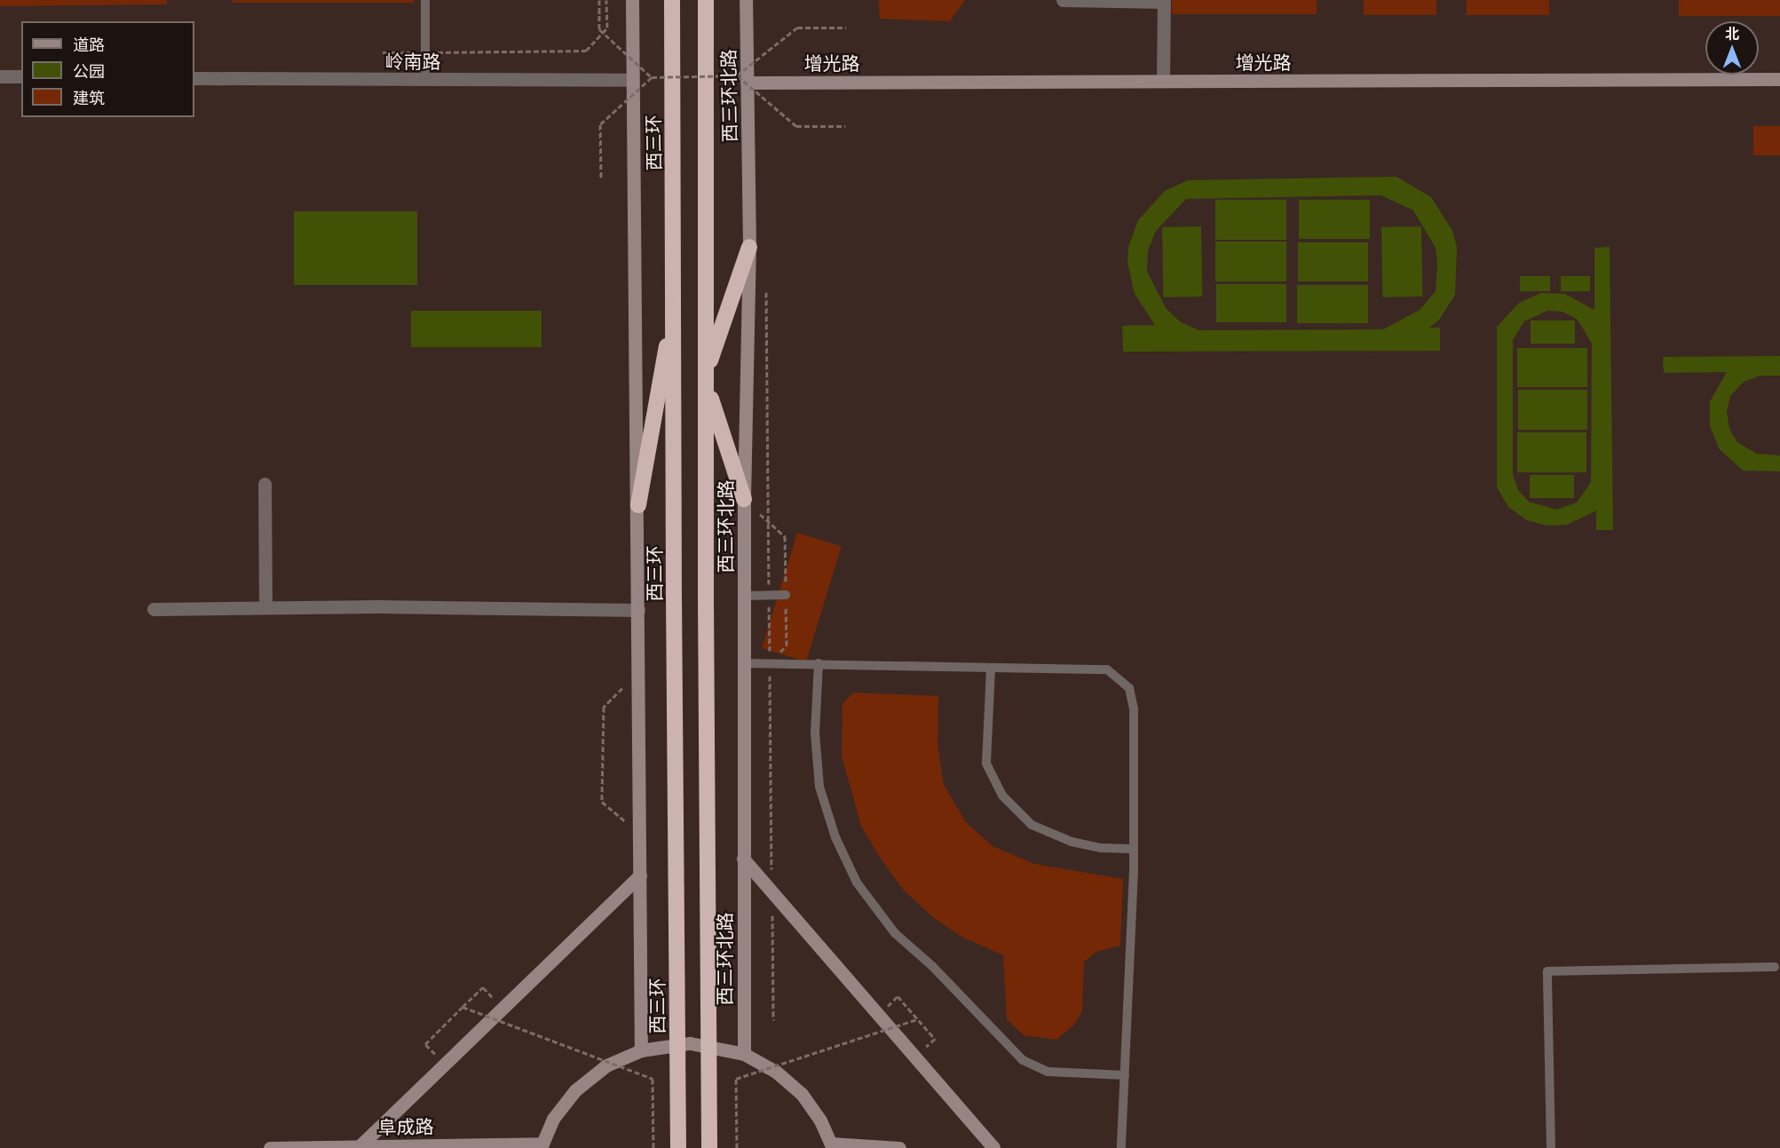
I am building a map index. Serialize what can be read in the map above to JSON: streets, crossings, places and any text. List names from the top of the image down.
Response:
{
  "streets": {
    "highway": ["西三环"],
    "street": [
      "岭南路",
      "增光路",
      "西三环北路",
      "阜成路"
    ]
  },
  "crossings": [
    ["增光路", "西三环北路"]
  ],
  "legend": ["道路", "公园", "建筑"],
  "north": "top"
}
